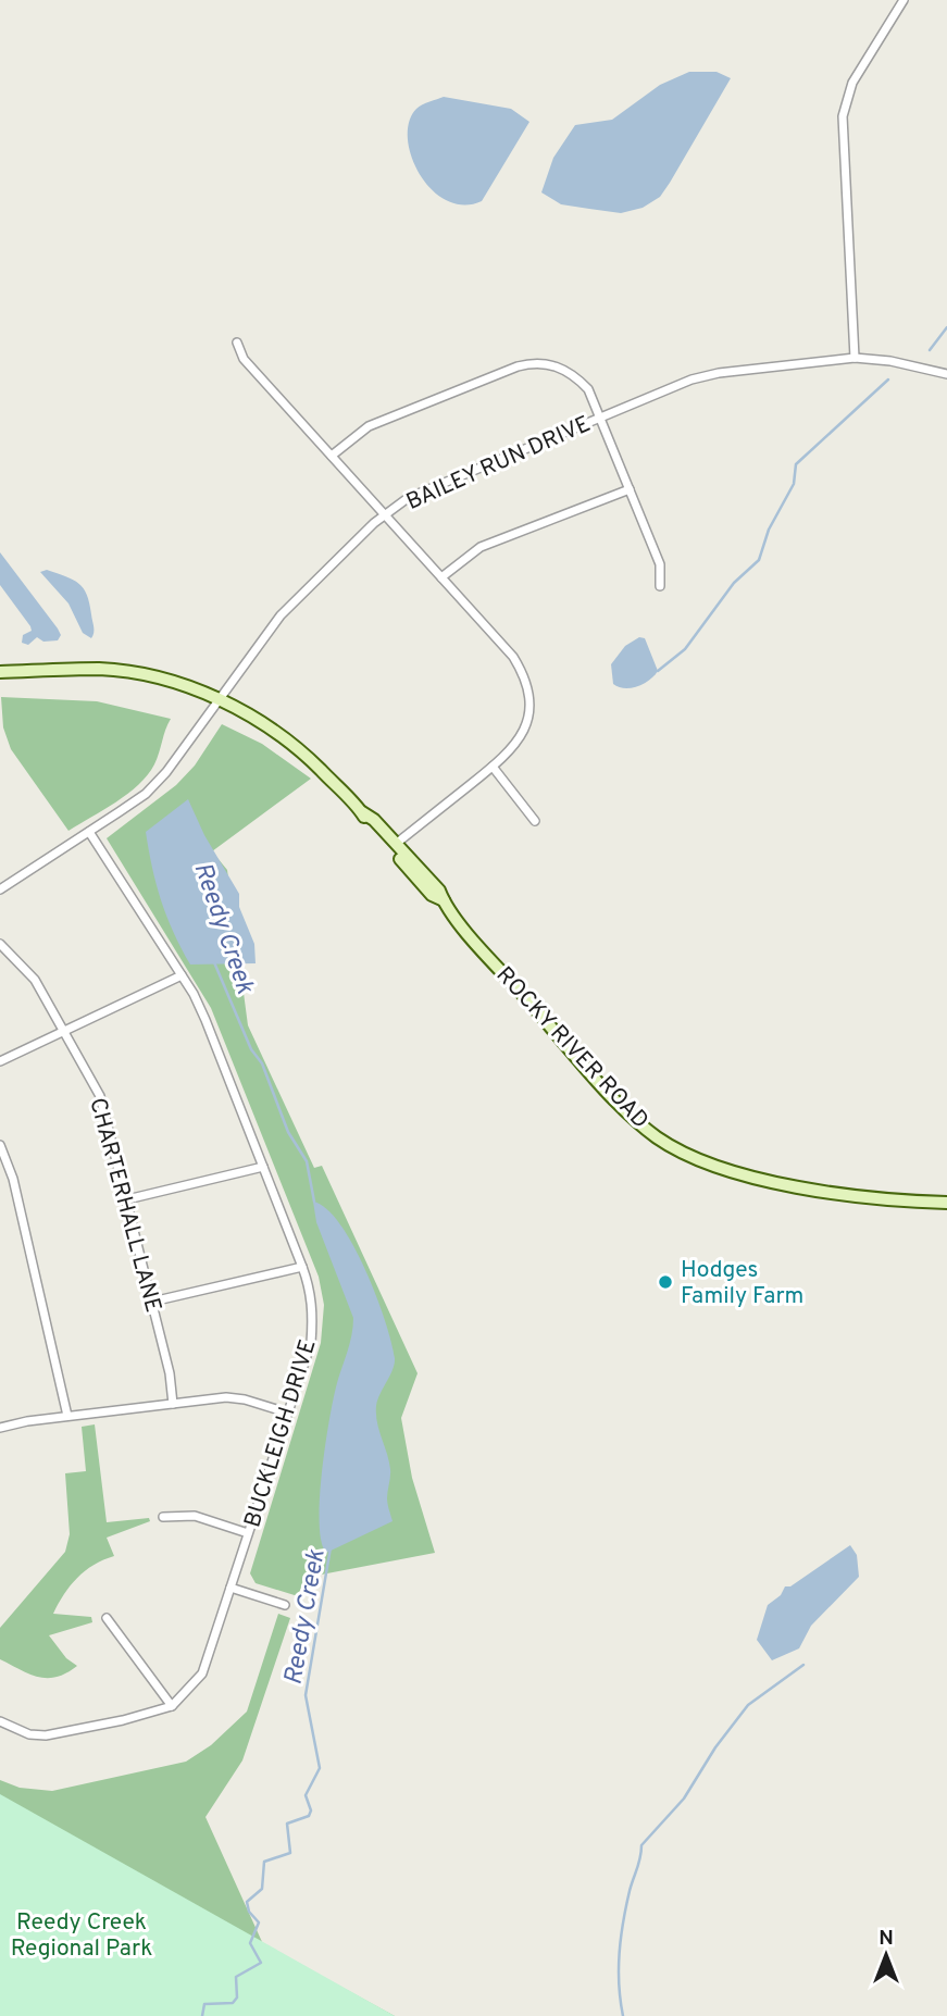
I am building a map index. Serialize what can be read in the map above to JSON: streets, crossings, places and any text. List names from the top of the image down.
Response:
{
  "streets": {
    "street": [
      "BAILEY RUN DRIVE",
      "ROCKY RIVER ROAD",
      "CHARTERHALL LANE",
      "BUCKLEIGH DRIVE"
    ]
  },
  "crossings": [
    ["BAILEY RUN DRIVE", "ROCKY RIVER ROAD"],
    ["BAILEY RUN DRIVE", "BUCKLEIGH DRIVE"]
  ],
  "water": ["Reedy Creek"],
  "parks": ["Reedy Creek Regional Park"],
  "places": ["Hodges Family Farm"],
  "north": "top"
}
